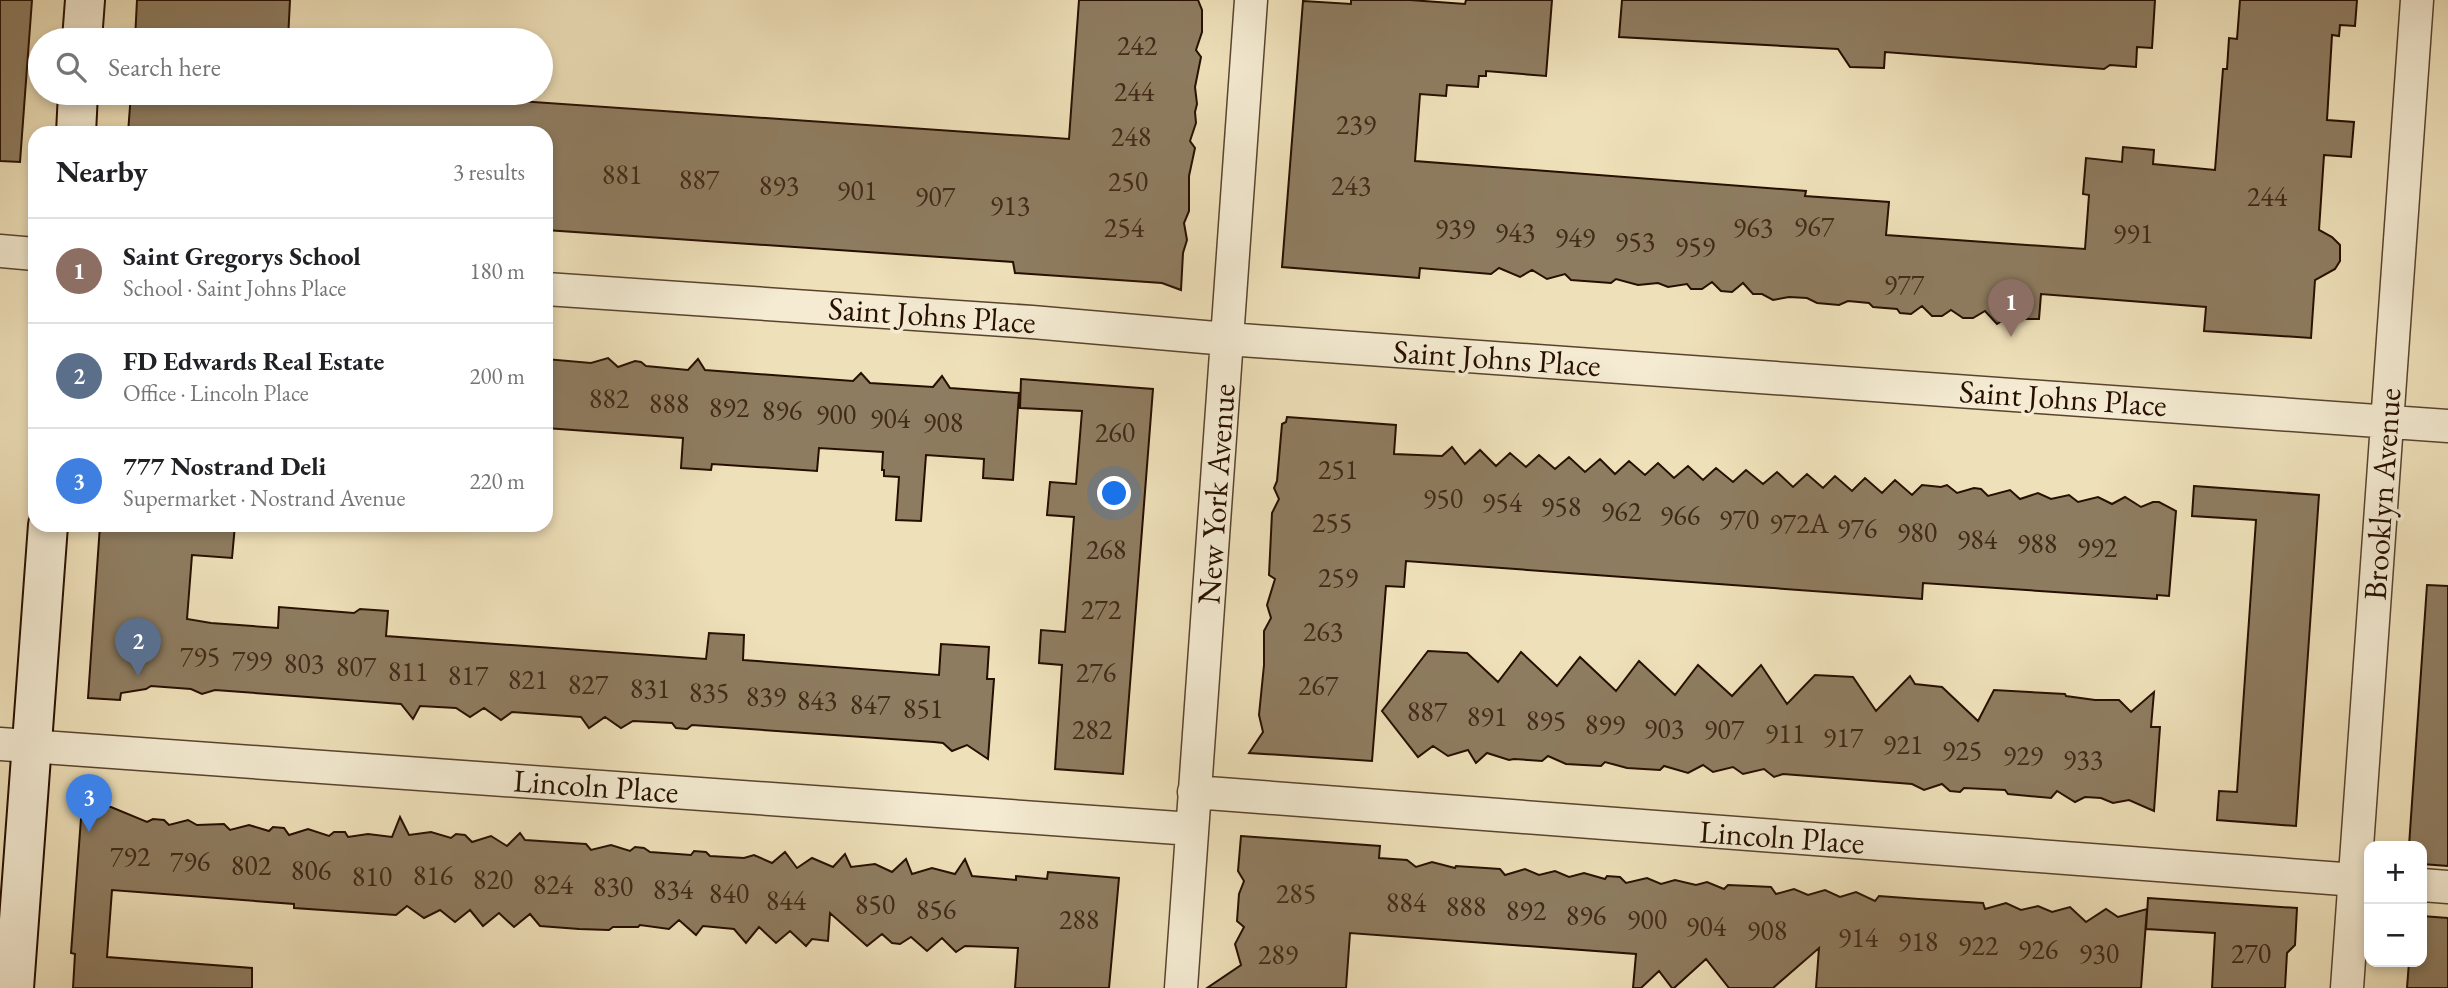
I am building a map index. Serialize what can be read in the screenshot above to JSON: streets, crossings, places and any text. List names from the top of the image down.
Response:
{
  "streets": {
    "street": [
      "Saint Johns Place",
      "New York Avenue",
      "Brooklyn Avenue",
      "Lincoln Place"
    ]
  },
  "crossings": [
    ["Saint Johns Place", "New York Avenue"],
    ["Saint Johns Place", "Brooklyn Avenue"],
    ["New York Avenue", "Lincoln Place"],
    ["Brooklyn Avenue", "Lincoln Place"]
  ],
  "house_numbers": [
    "242",
    "244",
    "239",
    "248",
    "881",
    "887",
    "250",
    "893",
    "243",
    "901",
    "907",
    "244",
    "913",
    "967",
    "254",
    "963",
    "939",
    "943",
    "991",
    "949",
    "953",
    "959",
    "977",
    "882",
    "888",
    "892",
    "896",
    "900",
    "904",
    "908",
    "260",
    "251",
    "950",
    "954",
    "958",
    "962",
    "966",
    "970",
    "255",
    "972A",
    "976",
    "980",
    "984",
    "988",
    "992",
    "268",
    "259",
    "272",
    "263",
    "795",
    "799",
    "803",
    "807",
    "811",
    "276",
    "817",
    "821",
    "827",
    "267",
    "831",
    "835",
    "839",
    "843",
    "847",
    "851",
    "887",
    "891",
    "895",
    "899",
    "903",
    "282",
    "907",
    "911",
    "917",
    "921",
    "925",
    "929",
    "933",
    "792",
    "796",
    "802",
    "806",
    "816",
    "810",
    "820",
    "824",
    "830",
    "834",
    "840",
    "285",
    "844",
    "884",
    "850",
    "888",
    "856",
    "892",
    "896",
    "288",
    "900",
    "904",
    "908",
    "914",
    "918",
    "922",
    "926",
    "930",
    "270",
    "289"
  ],
  "page": {
    "search": "Search here",
    "heading": ["Nearby", "3 results"],
    "list": [
      {
        "mark": "1",
        "name": "Saint Gregorys School",
        "note": "School · Saint Johns Place",
        "value": "180 m"
      },
      {
        "mark": "2",
        "name": "FD Edwards Real Estate",
        "note": "Office · Lincoln Place",
        "value": "200 m"
      },
      {
        "mark": "3",
        "name": "777 Nostrand Deli",
        "note": "Supermarket · Nostrand Avenue",
        "value": "220 m"
      }
    ],
    "pins": ["1", "2", "3"],
    "map_buttons": ["+", "−"]
  }
}
